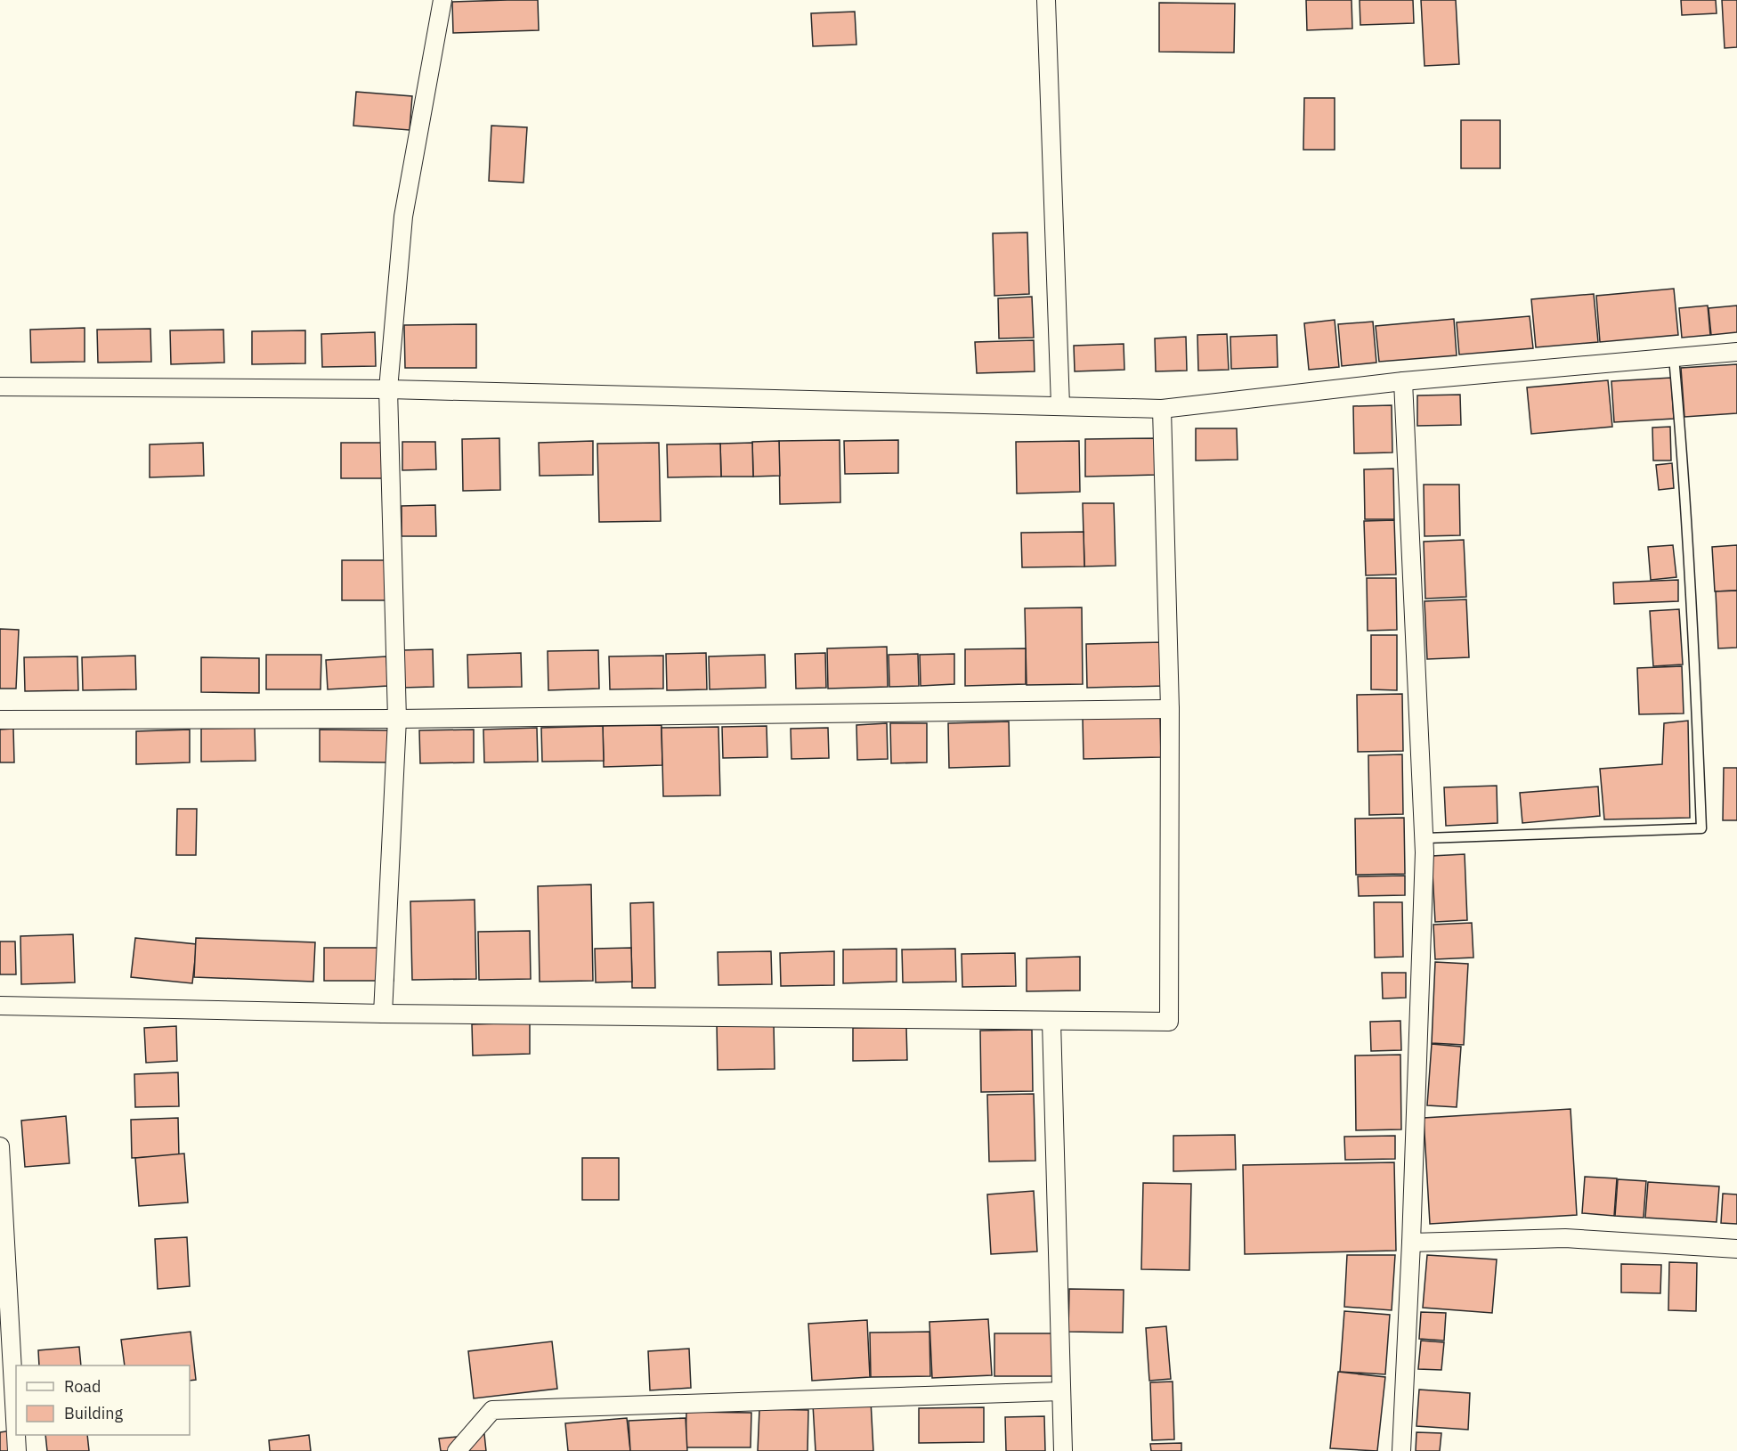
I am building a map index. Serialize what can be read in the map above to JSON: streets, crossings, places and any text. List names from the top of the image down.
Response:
{
  "legend": ["Road", "Building"]
}
